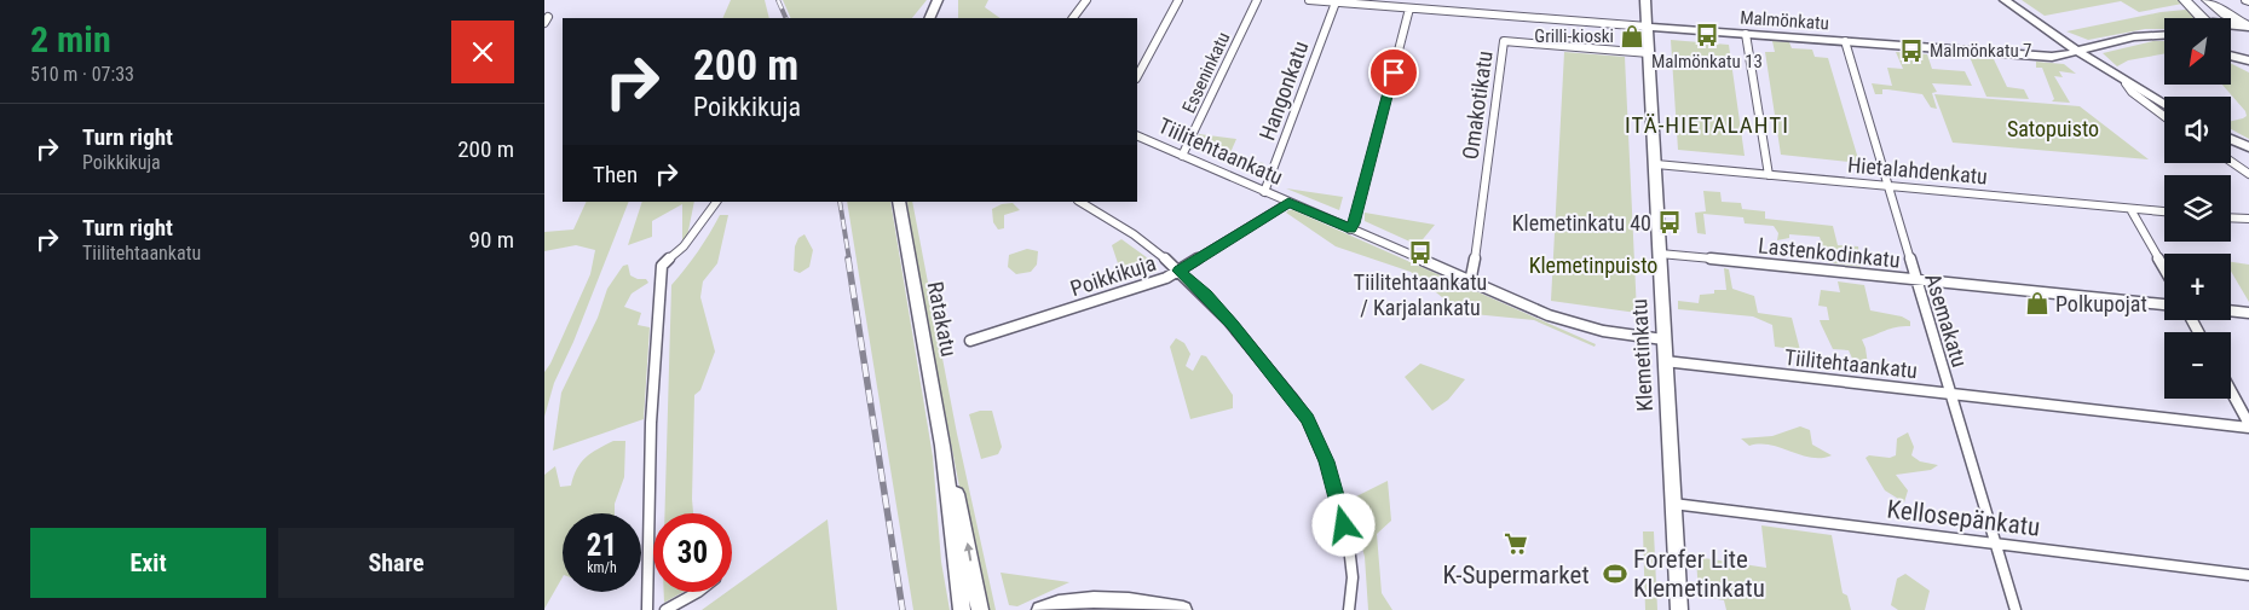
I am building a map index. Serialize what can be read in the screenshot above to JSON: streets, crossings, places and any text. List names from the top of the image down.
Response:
{
  "streets": {
    "main road": ["Malmönkatu", "Ratakatu", "Klemetinkatu"],
    "street": [
      "Esseninkatu",
      "Hangonkatu",
      "Omakotikatu",
      "Tiilitehtaankatu",
      "Hietalahdenkatu",
      "Lastenkodinkatu",
      "Poikkikuja",
      "Asemakatu",
      "Kellosepänkatu"
    ]
  },
  "crossings": [
    ["Malmönkatu", "Hangonkatu"],
    ["Malmönkatu", "Asemakatu"],
    ["Malmönkatu", "Klemetinkatu"],
    ["Esseninkatu", "Tiilitehtaankatu"],
    ["Hangonkatu", "Tiilitehtaankatu"],
    ["Omakotikatu", "Tiilitehtaankatu"],
    ["Omakotikatu", "Klemetinkatu"],
    ["Tiilitehtaankatu", "Poikkikuja"],
    ["Tiilitehtaankatu", "Asemakatu"],
    ["Tiilitehtaankatu", "Klemetinkatu"],
    ["Hietalahdenkatu", "Asemakatu"],
    ["Hietalahdenkatu", "Klemetinkatu"],
    ["Lastenkodinkatu", "Asemakatu"],
    ["Lastenkodinkatu", "Klemetinkatu"],
    ["Asemakatu", "Kellosepänkatu"],
    ["Klemetinkatu", "Kellosepänkatu"]
  ],
  "districts": ["ITÄ-HIETALAHTI"],
  "parks": ["Satopuisto", "Klemetinpuisto"],
  "places": {
    "bus stop": [
      "Malmönkatu 13",
      "Malmönkatu 7",
      "Klemetinkatu 40",
      "Tiilitehtaankatu / Karjalankatu"
    ],
    "shop": ["Grilli-kioski", "Polkupojat"],
    "supermarket": ["K-Supermarket"],
    "sports": ["Forefer Lite Klemetinkatu"]
  },
  "north": "bottom left",
  "page": {
    "heading": ["2 min", "510 m · 07:33"],
    "map_buttons": ["+", "−"],
    "turn": ["200 m", "Poikkikuja"],
    "list": [
      {
        "name": "Turn right",
        "note": "Poikkikuja",
        "value": "200 m"
      },
      {
        "name": "Turn right",
        "note": "Tiilitehtaankatu",
        "value": "90 m"
      }
    ],
    "then": "Then",
    "speed": "21 km/h",
    "limit": "30",
    "buttons": ["Exit", "Share"]
  }
}
